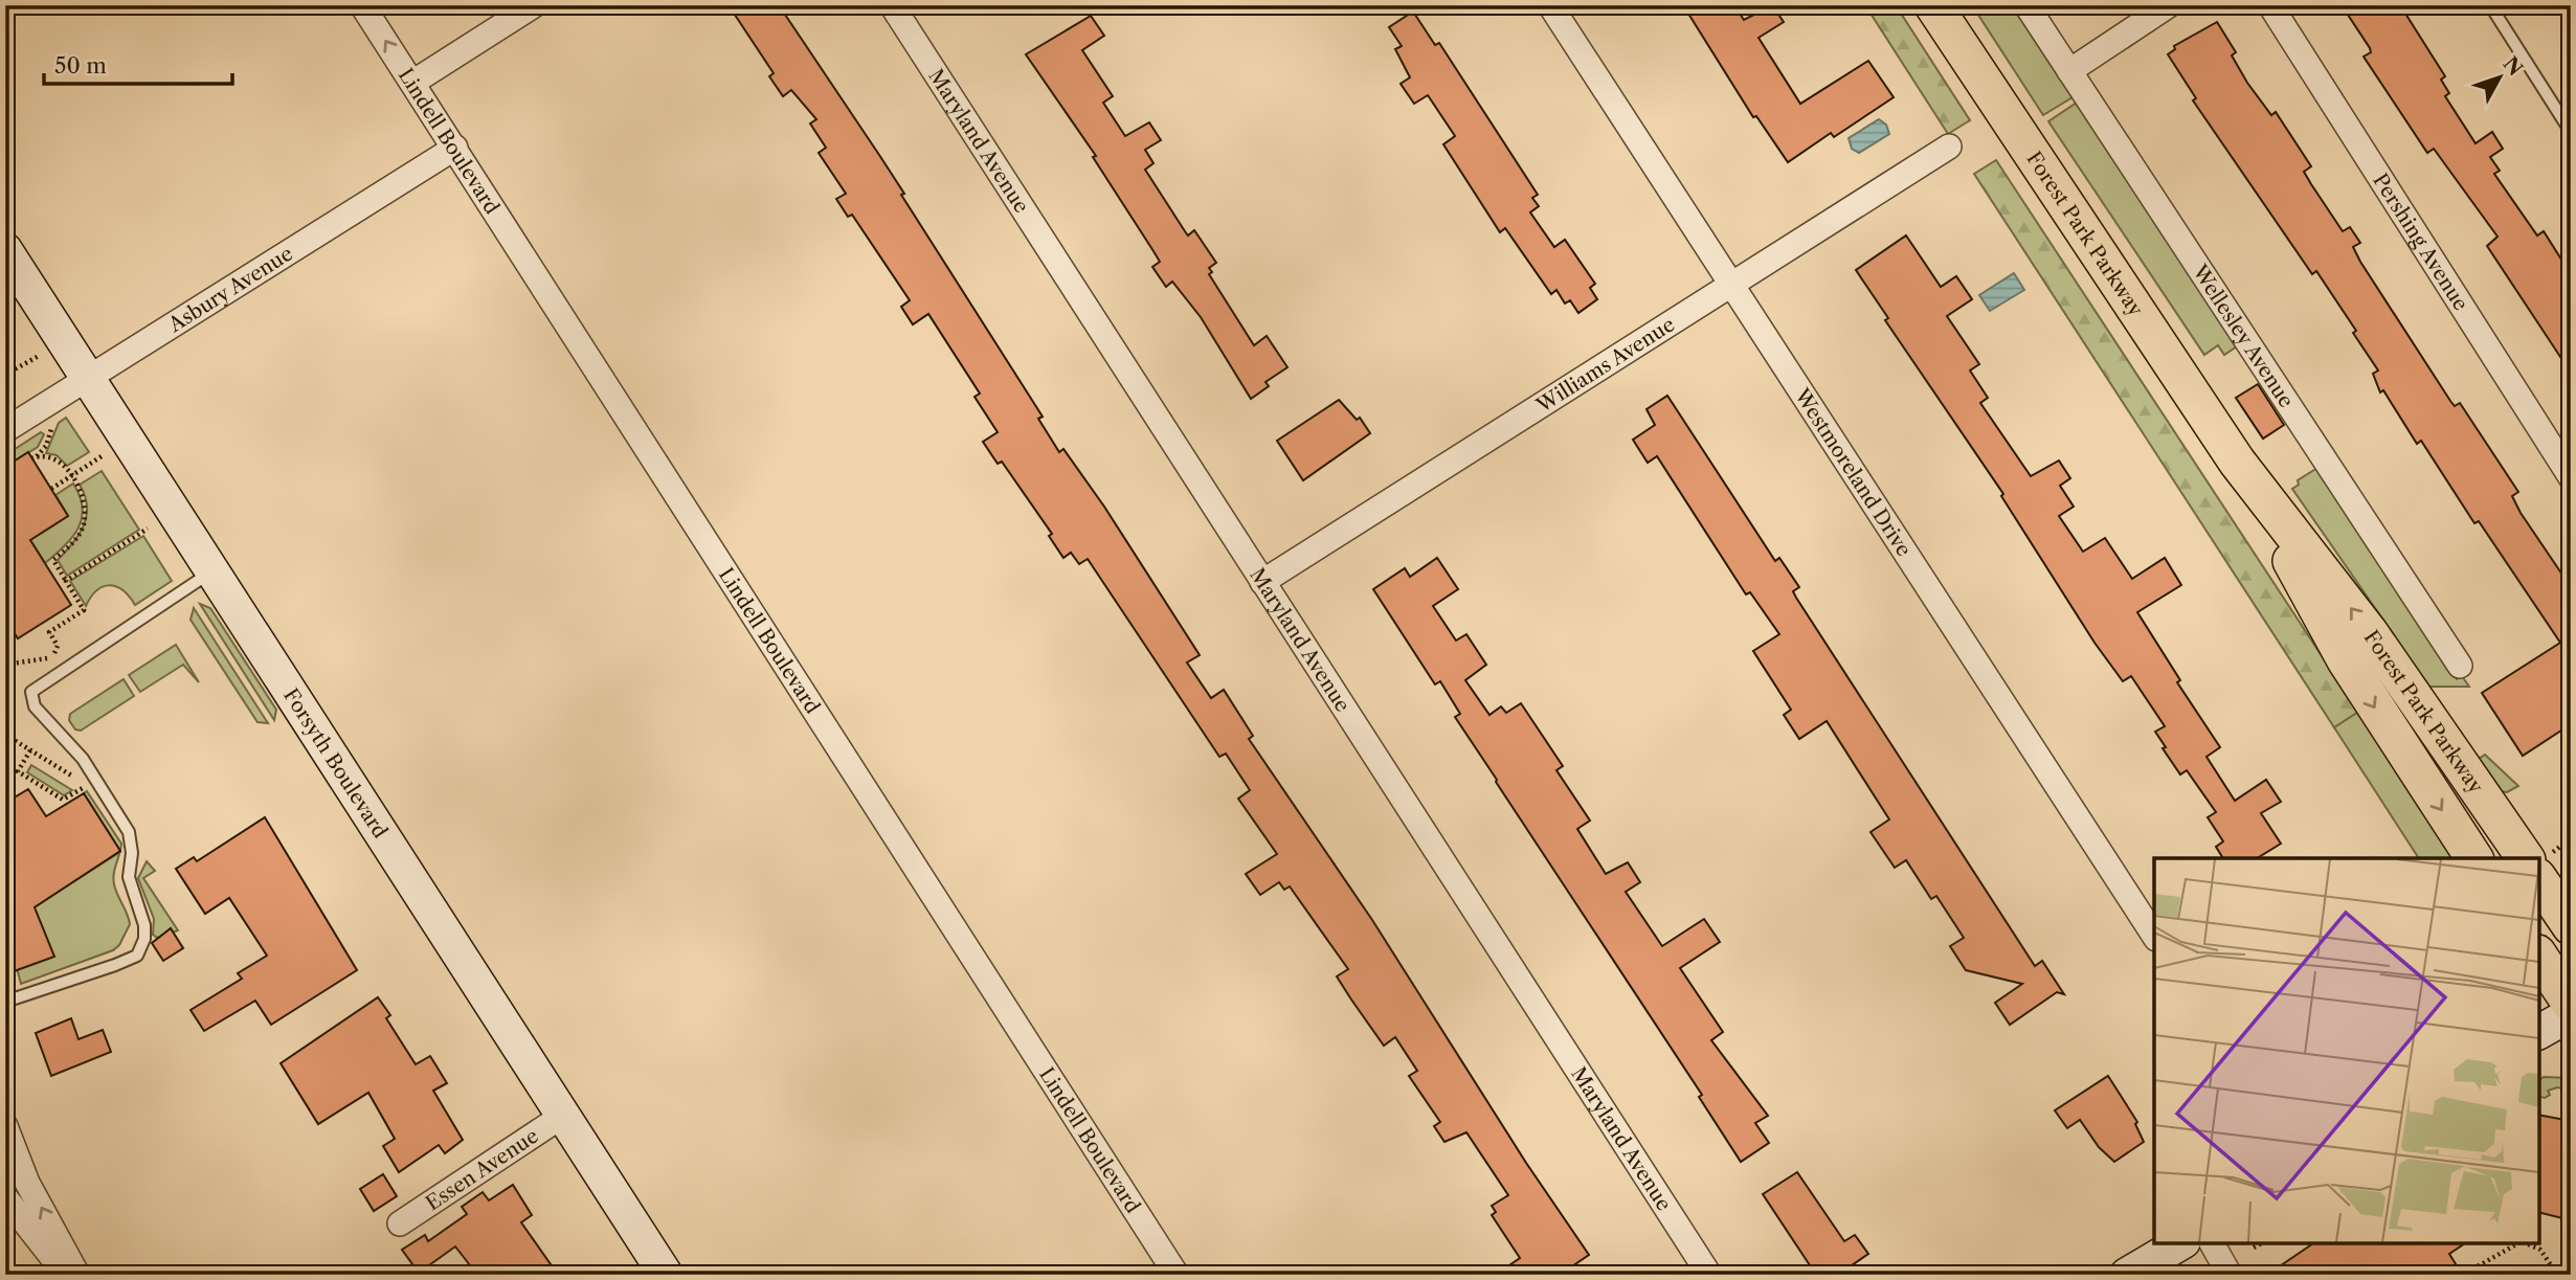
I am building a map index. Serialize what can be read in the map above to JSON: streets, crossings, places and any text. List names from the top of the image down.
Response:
{
  "streets": {
    "main road": ["Forest Park Parkway", "Forsyth Boulevard"],
    "street": [
      "Lindell Boulevard",
      "Maryland Avenue",
      "Pershing Avenue",
      "Asbury Avenue",
      "Wellesley Avenue",
      "Williams Avenue",
      "Westmoreland Drive",
      "Essen Avenue"
    ]
  },
  "crossings": [
    ["Lindell Boulevard", "Asbury Avenue"],
    ["Maryland Avenue", "Williams Avenue"],
    ["Asbury Avenue", "Forsyth Boulevard"],
    ["Williams Avenue", "Westmoreland Drive"],
    ["Forsyth Boulevard", "Essen Avenue"]
  ],
  "scale_bar": "50 m",
  "north": "top right"
}
